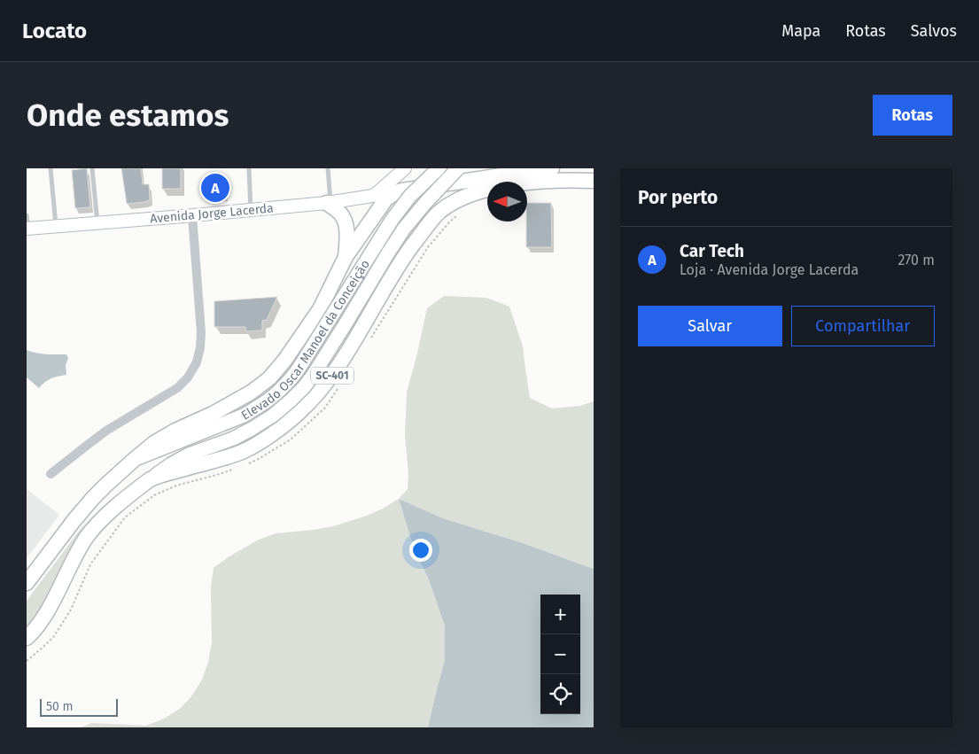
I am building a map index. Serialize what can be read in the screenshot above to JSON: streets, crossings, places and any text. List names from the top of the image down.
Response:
{
  "streets": {
    "highway": ["SC-401"],
    "main road": ["Avenida Jorge Lacerda", "Elevado Oscar Manoel da Conceição"]
  },
  "crossings": [
    ["Elevado Oscar Manoel da Conceição", "SC-401"]
  ],
  "scale_bar": "50 m",
  "north": "left",
  "page": {
    "header": "Locato",
    "nav": ["Mapa", "Rotas", "Salvos"],
    "buttons": [
      "Rotas",
      ["Salvar", "Compartilhar"]
    ],
    "title": "Onde estamos",
    "heading": "Por perto",
    "pins": "A",
    "list": [
      {
        "mark": "A",
        "name": "Car Tech",
        "note": "Loja · Avenida Jorge Lacerda",
        "value": "270 m"
      }
    ],
    "map_buttons": ["+", "−"],
    "scale": "50 m"
  }
}
